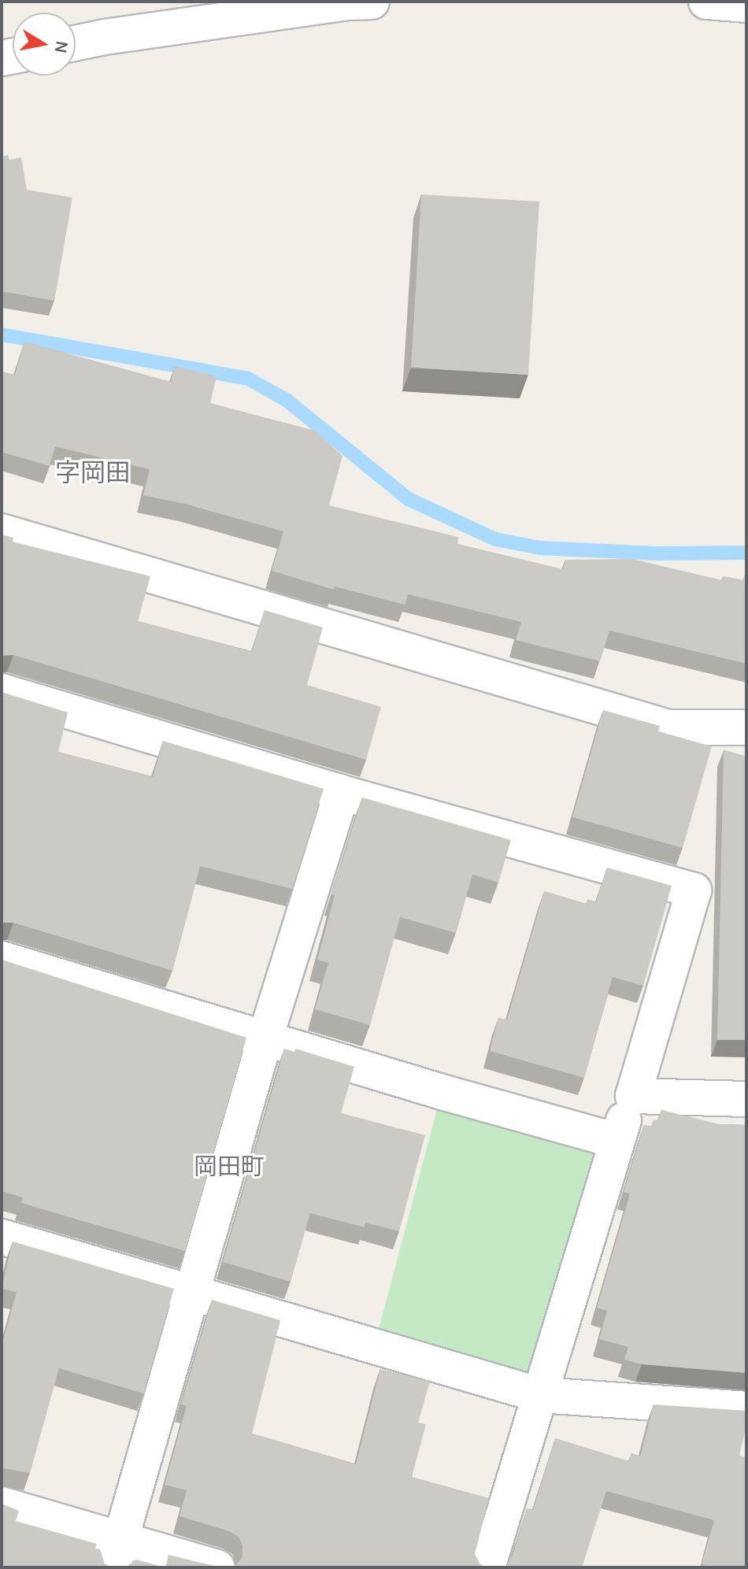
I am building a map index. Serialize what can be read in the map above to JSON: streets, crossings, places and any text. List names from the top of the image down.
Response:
{
  "districts": ["字岡田", "岡田町"],
  "north": "right"
}
